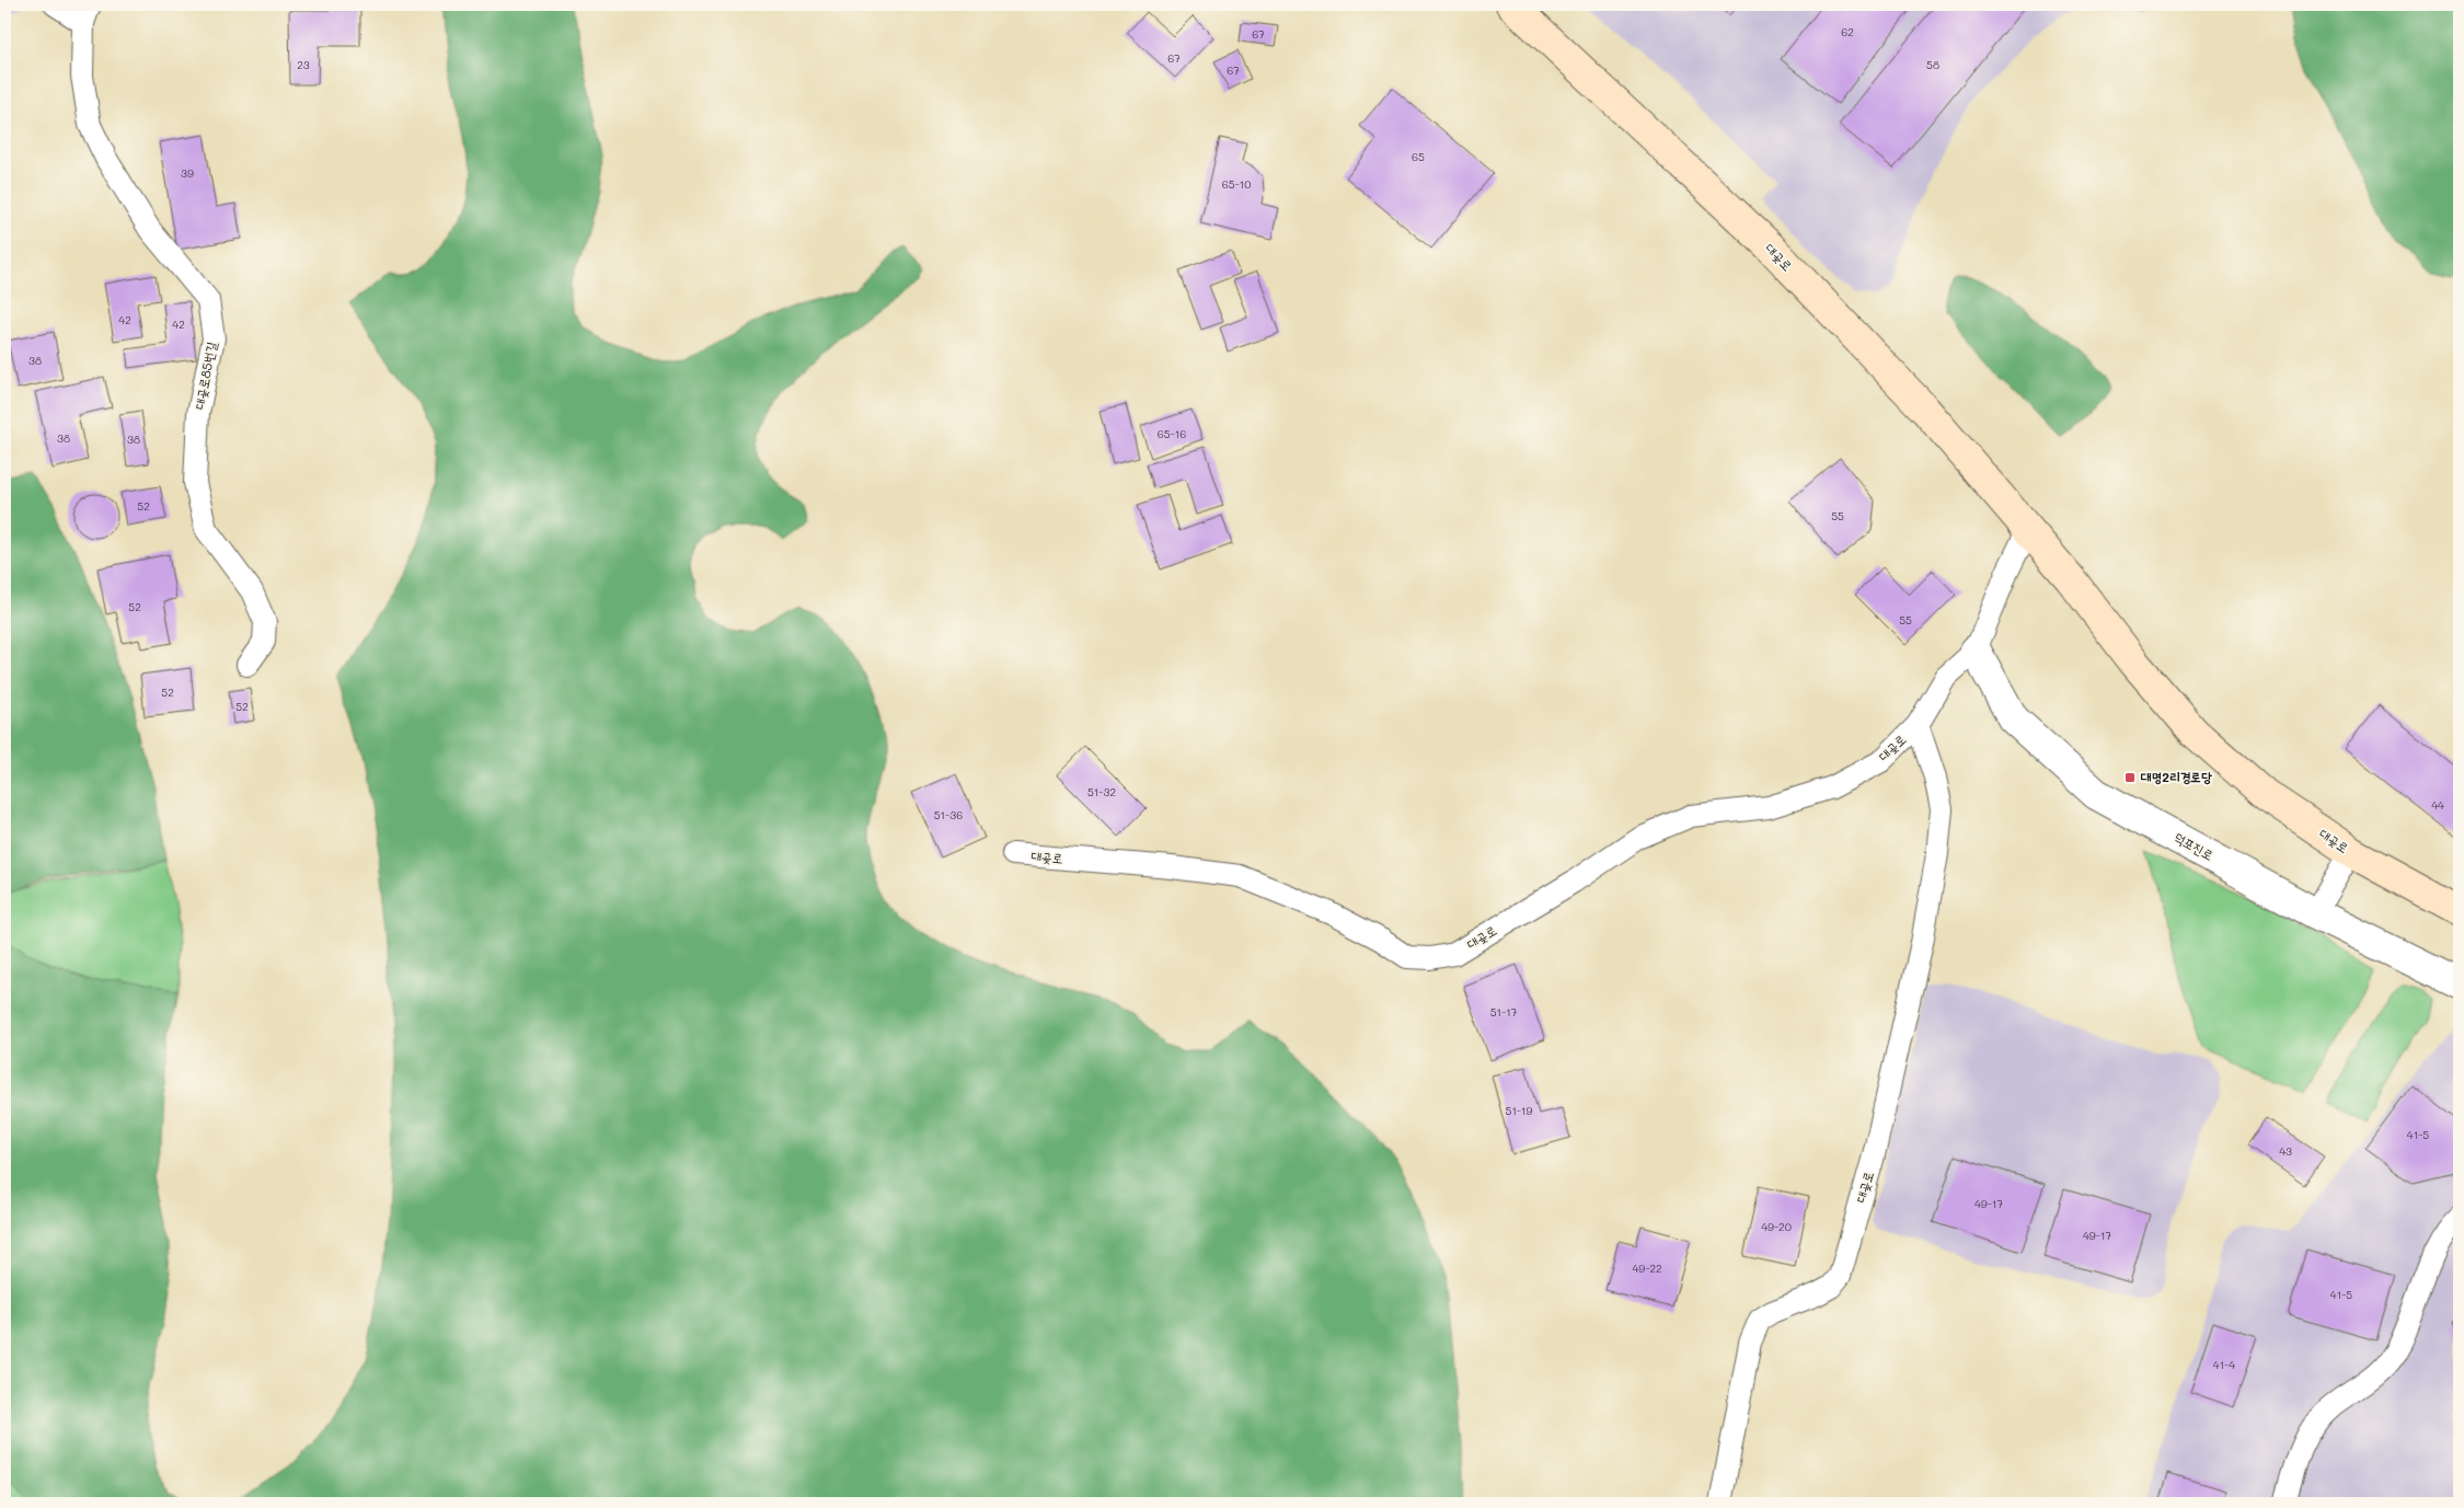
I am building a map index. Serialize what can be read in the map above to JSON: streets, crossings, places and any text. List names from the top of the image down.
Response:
{
  "streets": {
    "street": ["대곶로", "덕포진로"],
    "lane": ["대곶로85번길"]
  },
  "crossings": [
    ["대곶로", "덕포진로"]
  ],
  "places": {
    "transit": ["대명2리경로당"]
  },
  "house_numbers": [
    "62",
    "67",
    "67",
    "23",
    "58",
    "67",
    "65",
    "39",
    "65-10",
    "42",
    "42",
    "38",
    "65-16",
    "38",
    "38",
    "52",
    "55",
    "52",
    "55",
    "52",
    "52",
    "51-32",
    "44",
    "51-36",
    "51-17",
    "51-19",
    "41-5",
    "43",
    "49-17",
    "49-20",
    "49-17",
    "49-22",
    "41-5",
    "41-4"
  ]
}
